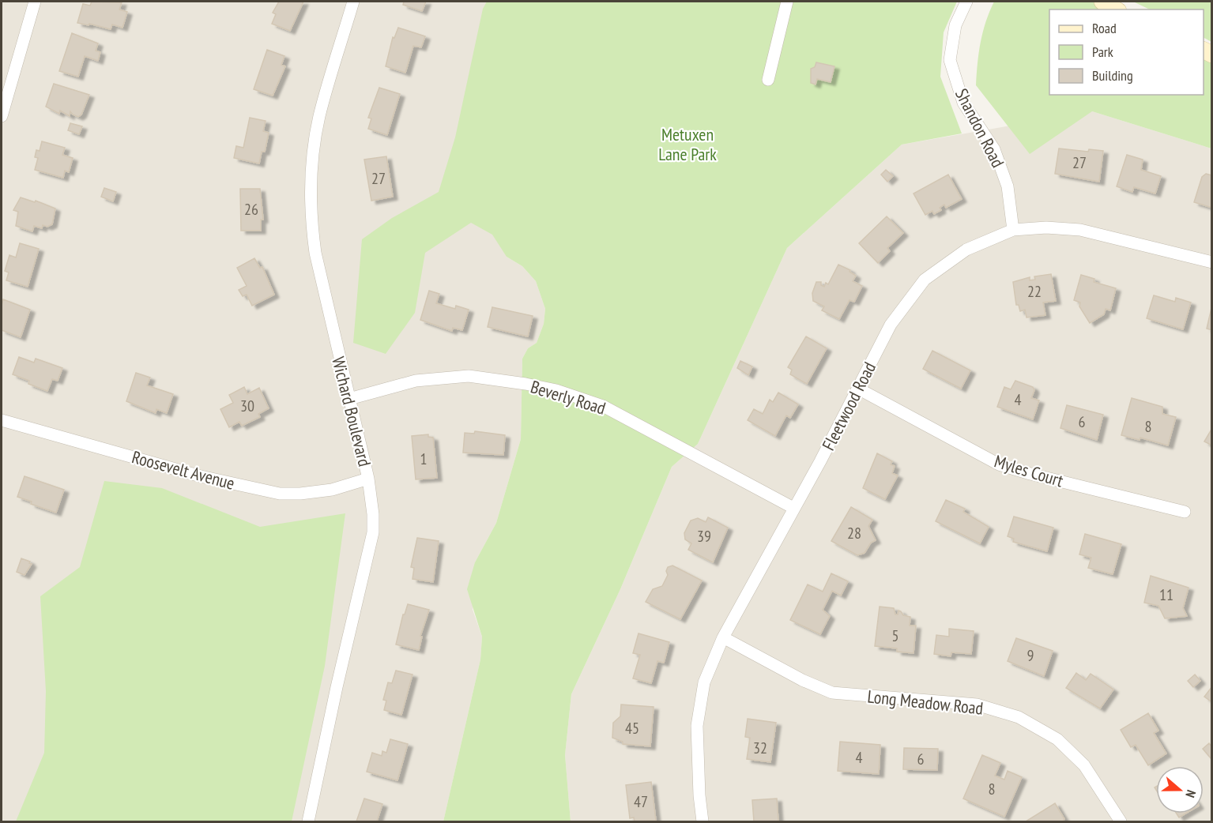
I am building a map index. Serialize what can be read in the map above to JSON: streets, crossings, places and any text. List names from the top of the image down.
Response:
{
  "streets": {
    "street": [
      "Shandon Road",
      "Beverly Road",
      "Fleetwood Road",
      "Wichard Boulevard",
      "Roosevelt Avenue",
      "Myles Court",
      "Long Meadow Road"
    ]
  },
  "crossings": [
    ["Shandon Road", "Fleetwood Road"],
    ["Beverly Road", "Fleetwood Road"],
    ["Beverly Road", "Wichard Boulevard"],
    ["Fleetwood Road", "Myles Court"],
    ["Fleetwood Road", "Long Meadow Road"],
    ["Wichard Boulevard", "Roosevelt Avenue"]
  ],
  "parks": ["Metuxen Lane Park"],
  "house_numbers": [
    "27",
    "27",
    "26",
    "22",
    "4",
    "30",
    "6",
    "8",
    "1",
    "28",
    "39",
    "11",
    "5",
    "9",
    "45",
    "32",
    "4",
    "6",
    "8",
    "47"
  ],
  "legend": ["Road", "Park", "Building"],
  "north": "right"
}
